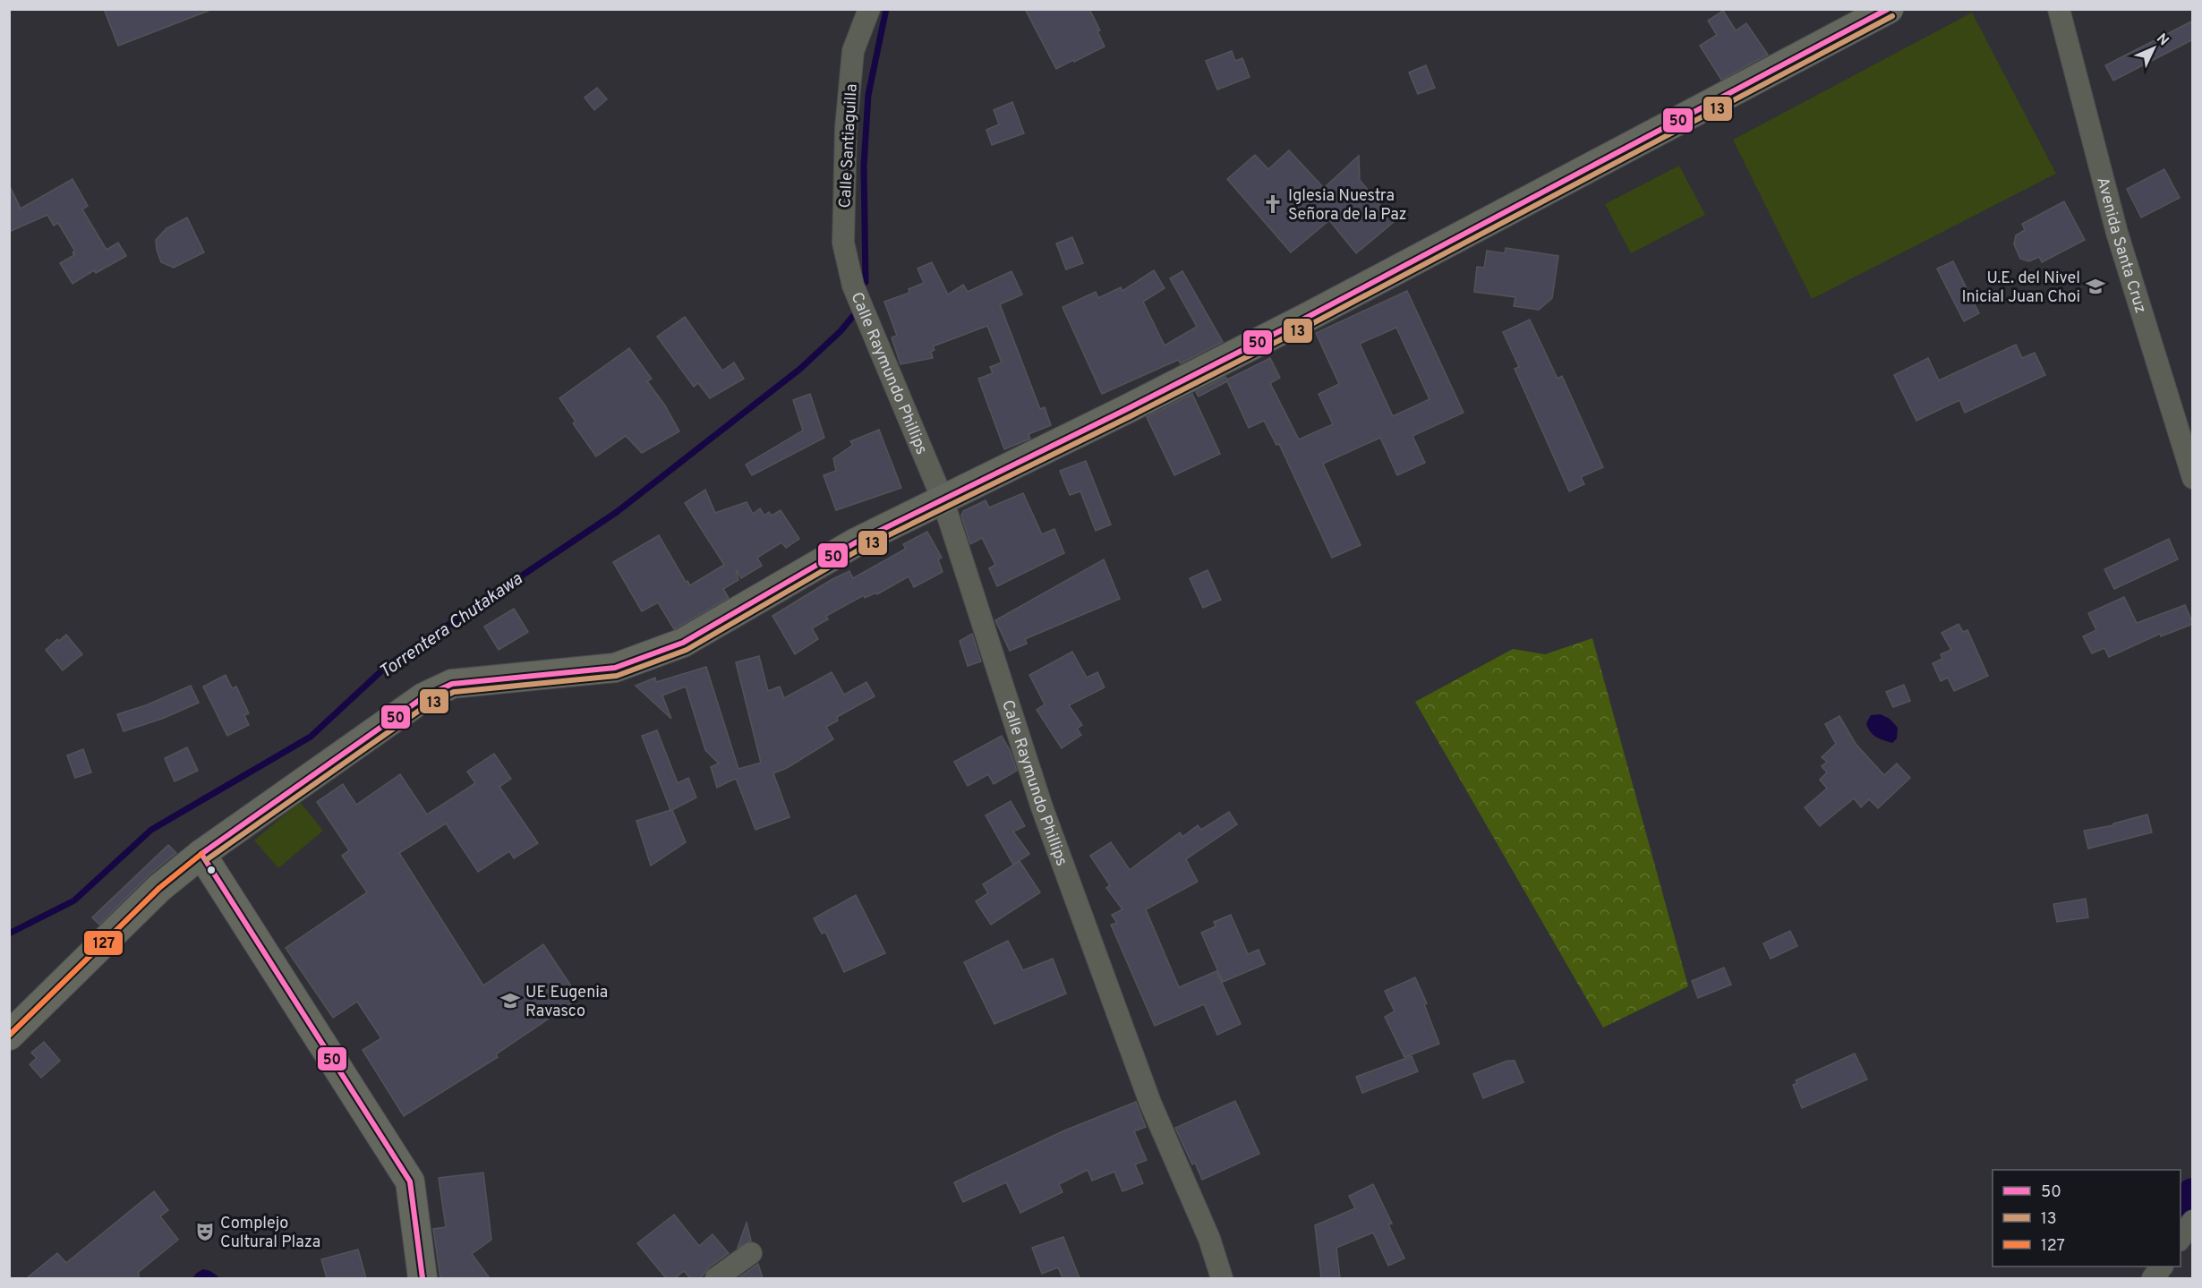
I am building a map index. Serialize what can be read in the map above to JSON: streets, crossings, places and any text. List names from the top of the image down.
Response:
{
  "streets": {
    "street": ["Calle Santiaguilla", "Avenida Santa Cruz", "Calle Raymundo Phillips"]
  },
  "crossings": [
    ["Calle Santiaguilla", "Calle Raymundo Phillips"]
  ],
  "water": ["Torrentera Chutakawa"],
  "places": {
    "church": ["Iglesia Nuestra Señora de la Paz"],
    "school or university": ["U.E. del Nivel Inicial Juan Choi", "UE Eugenia Ravasco"],
    "theatre": ["Complejo Cultural Plaza"]
  },
  "lines": ["transit line 50", "transit line 13", "transit line 127"],
  "legend": ["50", "13", "127"],
  "north": "top right"
}
